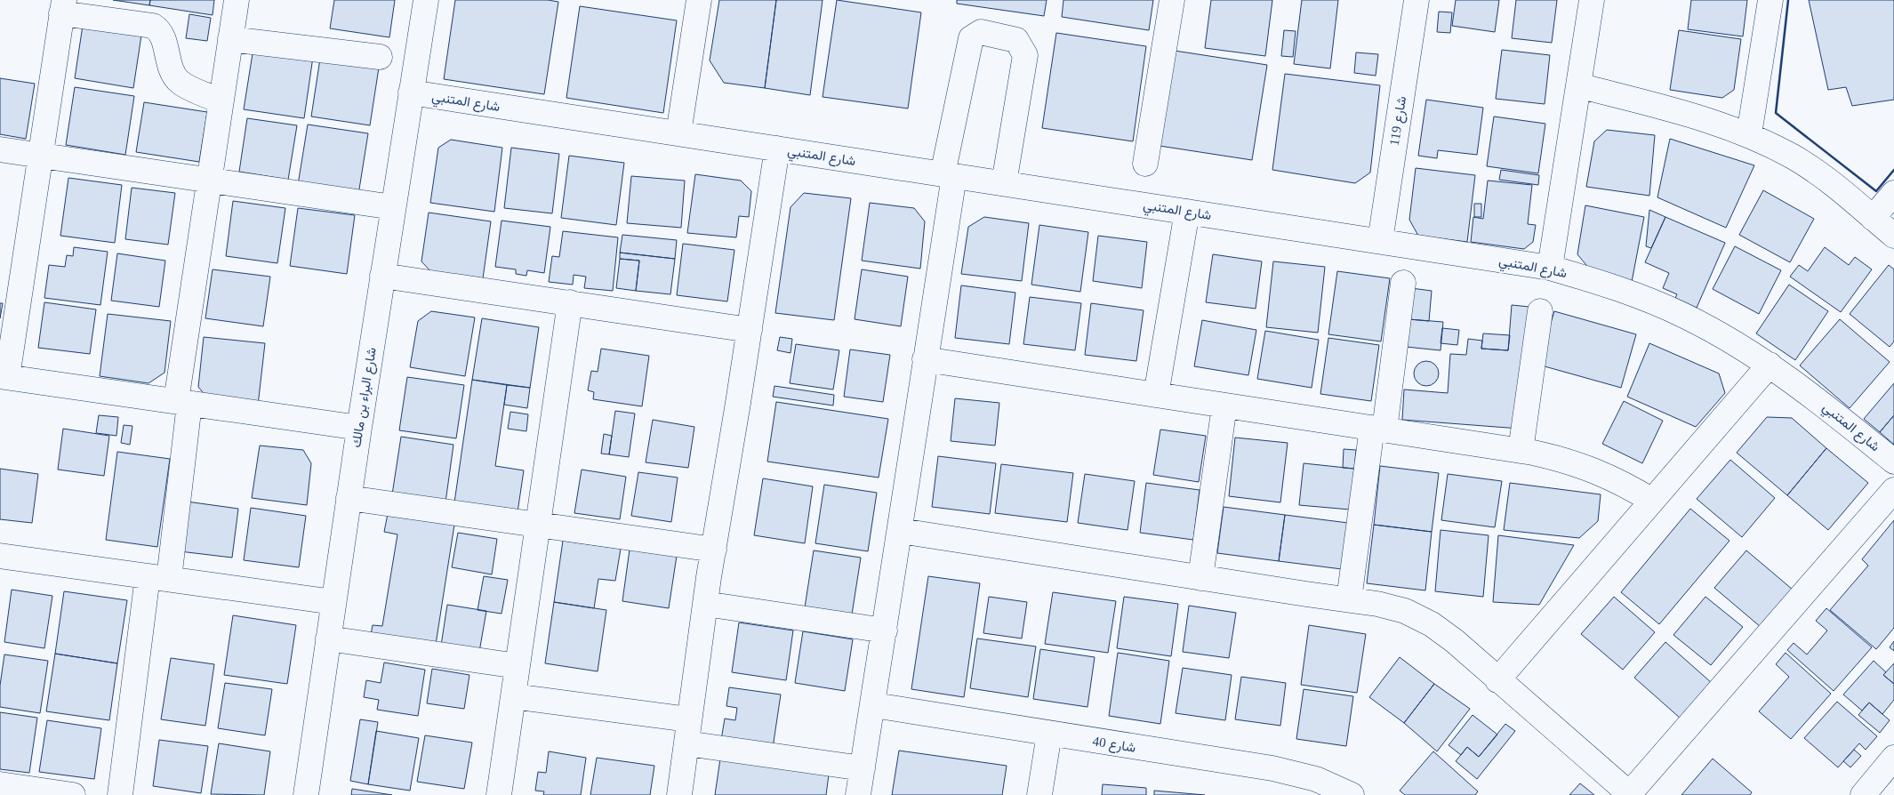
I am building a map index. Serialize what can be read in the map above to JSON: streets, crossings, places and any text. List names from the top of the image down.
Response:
{
  "streets": {
    "street": [
      "شارع المتنبي",
      "شارع 119",
      "شارع البراء بن مالك",
      "شارع 40"
    ]
  },
  "crossings": [
    ["شارع المتنبي", "شارع 119"],
    ["شارع المتنبي", "شارع البراء بن مالك"]
  ]
}
